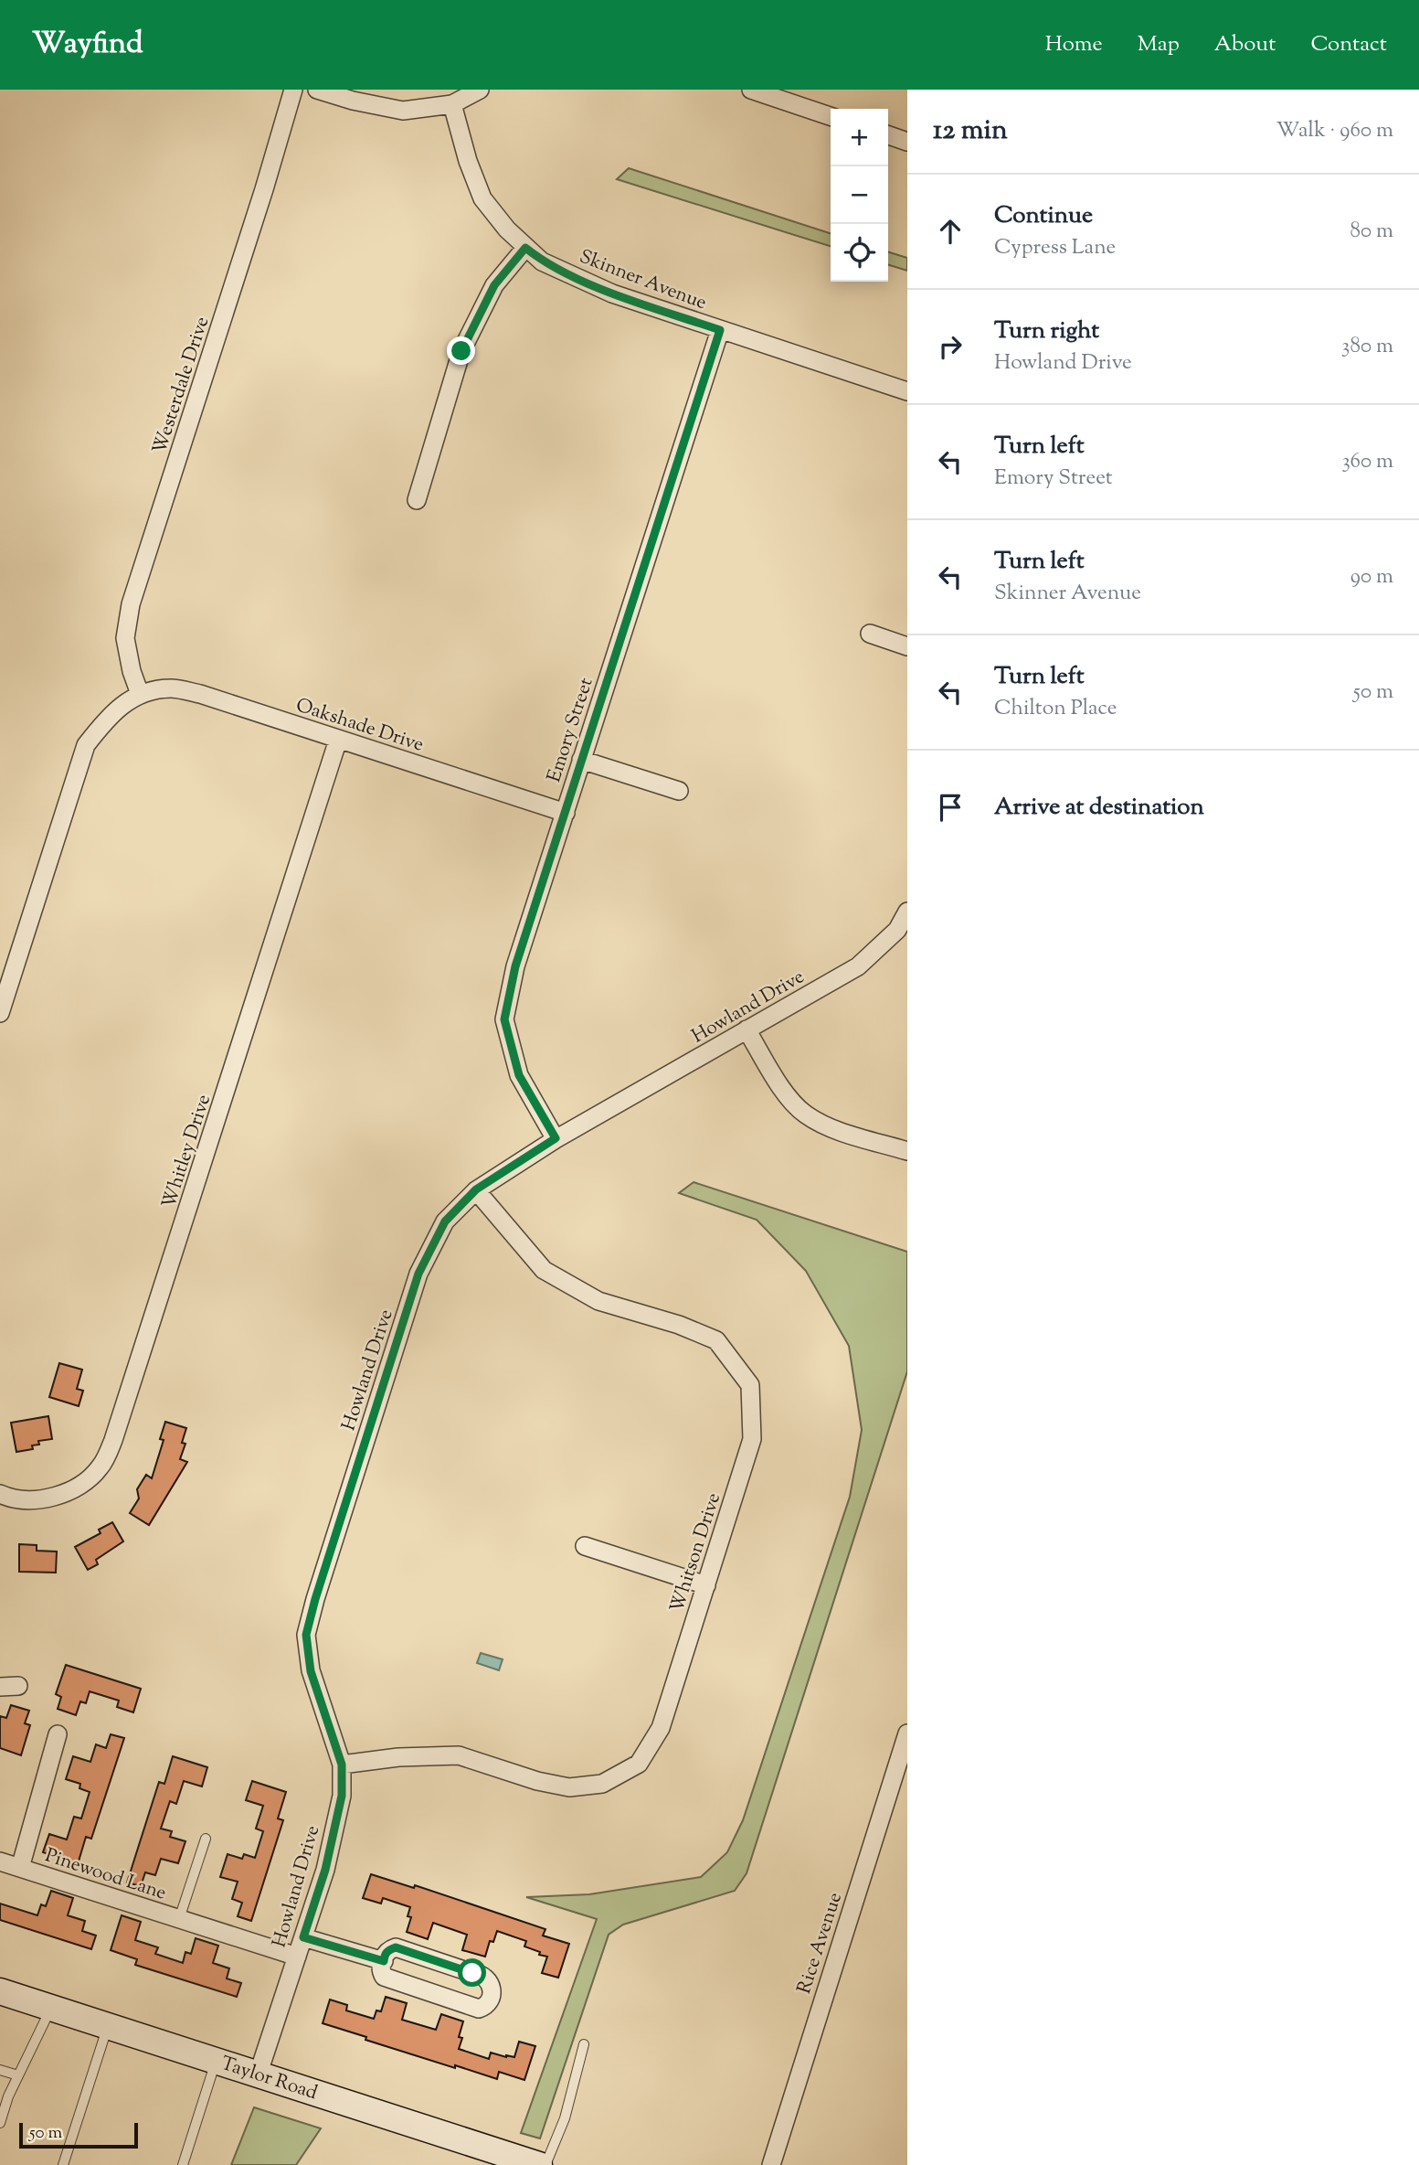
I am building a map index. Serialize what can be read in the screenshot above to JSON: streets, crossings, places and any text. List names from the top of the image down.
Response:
{
  "streets": {
    "main road": ["Taylor Road"],
    "street": [
      "Skinner Avenue",
      "Westerdale Drive",
      "Oakshade Drive",
      "Emory Street",
      "Howland Drive",
      "Whitley Drive",
      "Whitson Drive",
      "Pinewood Lane",
      "Rice Avenue"
    ]
  },
  "crossings": [
    ["Skinner Avenue", "Emory Street"],
    ["Westerdale Drive", "Oakshade Drive"],
    ["Oakshade Drive", "Emory Street"],
    ["Oakshade Drive", "Whitley Drive"],
    ["Emory Street", "Howland Drive"],
    ["Howland Drive", "Whitson Drive"],
    ["Howland Drive", "Pinewood Lane"],
    ["Howland Drive", "Taylor Road"]
  ],
  "scale_bar": "50 m",
  "page": {
    "header": "Wayfind",
    "nav": [
      "Home",
      "Map",
      "About",
      "Contact"
    ],
    "heading": ["12 min", "Walk · 960 m"],
    "map_buttons": ["+", "−"],
    "list": [
      ["Continue", "Cypress Lane", "80 m"],
      ["Turn right", "Howland Drive", "380 m"],
      ["Turn left", "Emory Street", "360 m"],
      ["Turn left", "Skinner Avenue", "90 m"],
      ["Turn left", "Chilton Place", "50 m"],
      "Arrive at destination"
    ],
    "scale": "50 m"
  }
}
